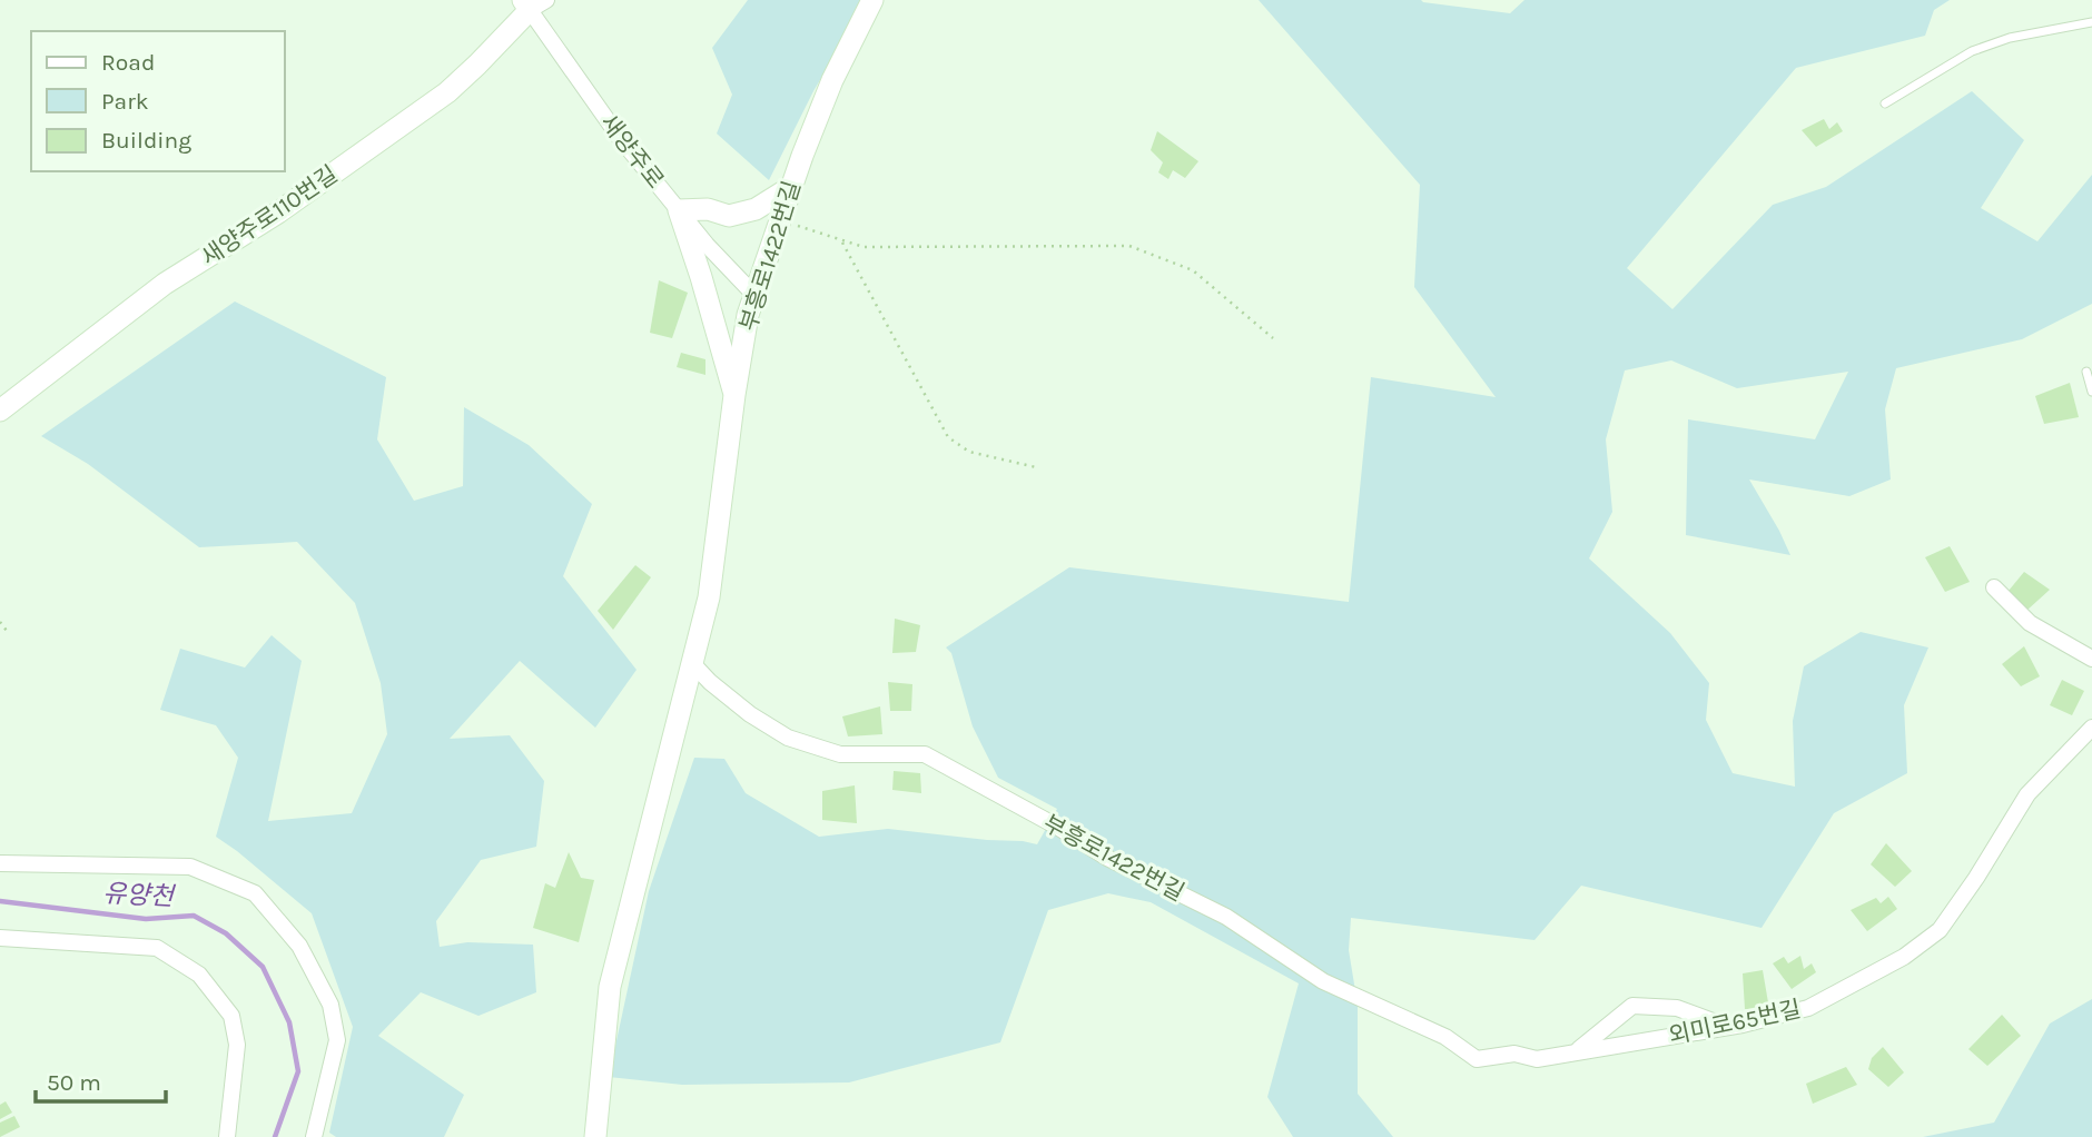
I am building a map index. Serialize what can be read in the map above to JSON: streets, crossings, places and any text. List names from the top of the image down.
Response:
{
  "streets": {
    "street": [
      "새양주로",
      "새양주로110번길",
      "부흥로1422번길",
      "외미로65번길"
    ]
  },
  "crossings": [
    ["새양주로", "새양주로110번길"],
    ["새양주로", "부흥로1422번길"],
    ["부흥로1422번길", "외미로65번길"]
  ],
  "water": ["유양천"],
  "legend": ["Road", "Park", "Building"],
  "scale_bar": "50 m"
}
